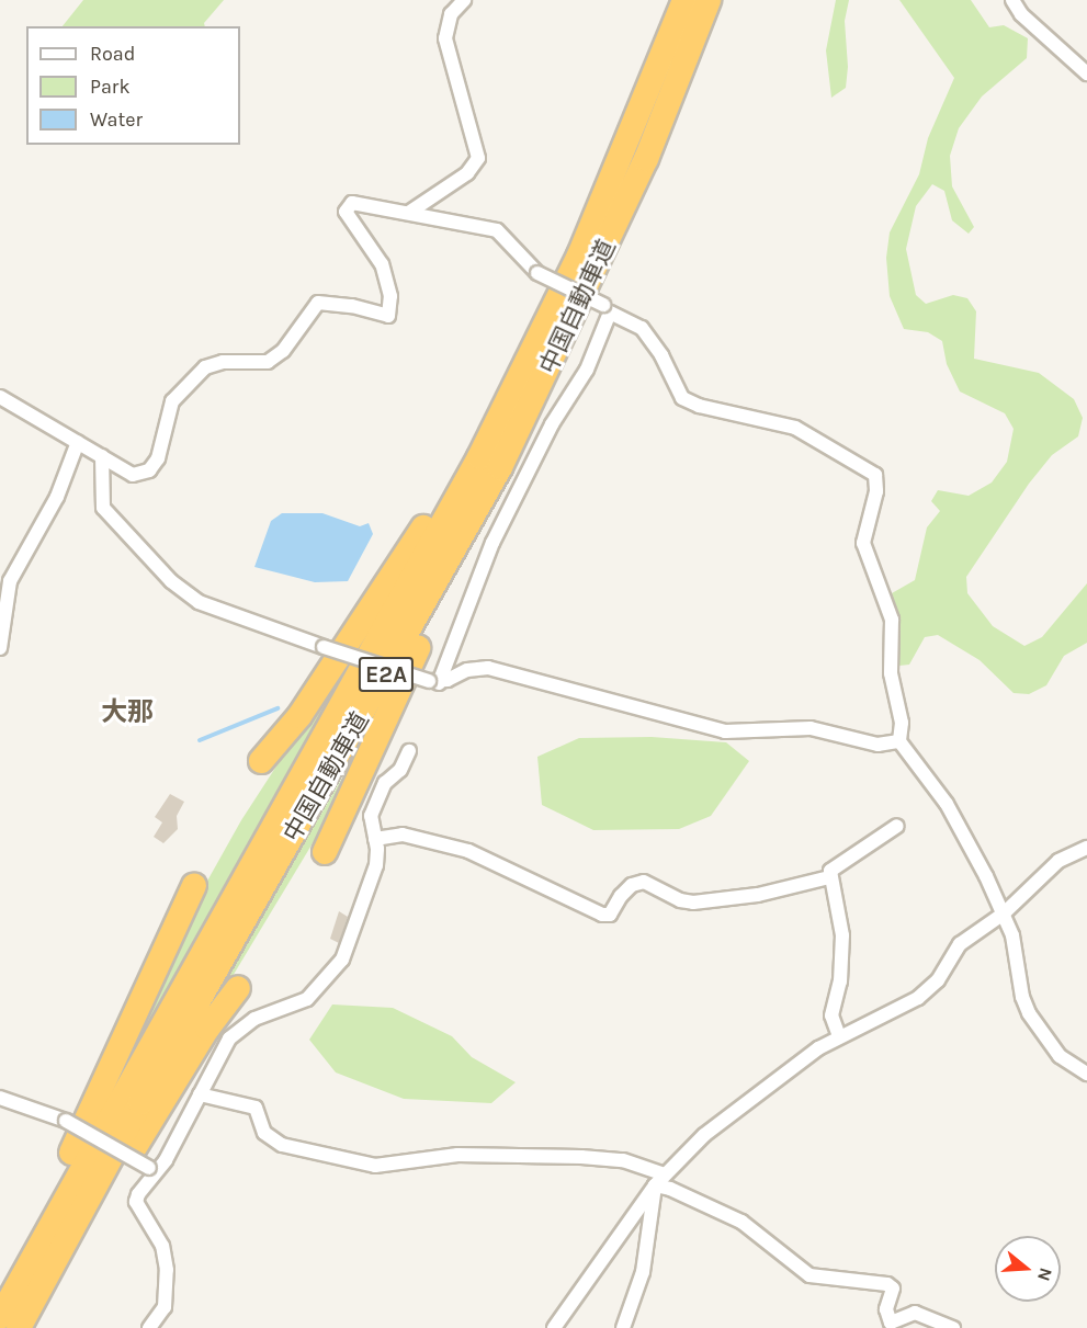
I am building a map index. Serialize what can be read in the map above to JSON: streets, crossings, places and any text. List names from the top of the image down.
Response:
{
  "streets": {
    "highway": ["中国自動車道", "E2A"]
  },
  "districts": ["大那"],
  "legend": ["Road", "Park", "Water"],
  "north": "right"
}
